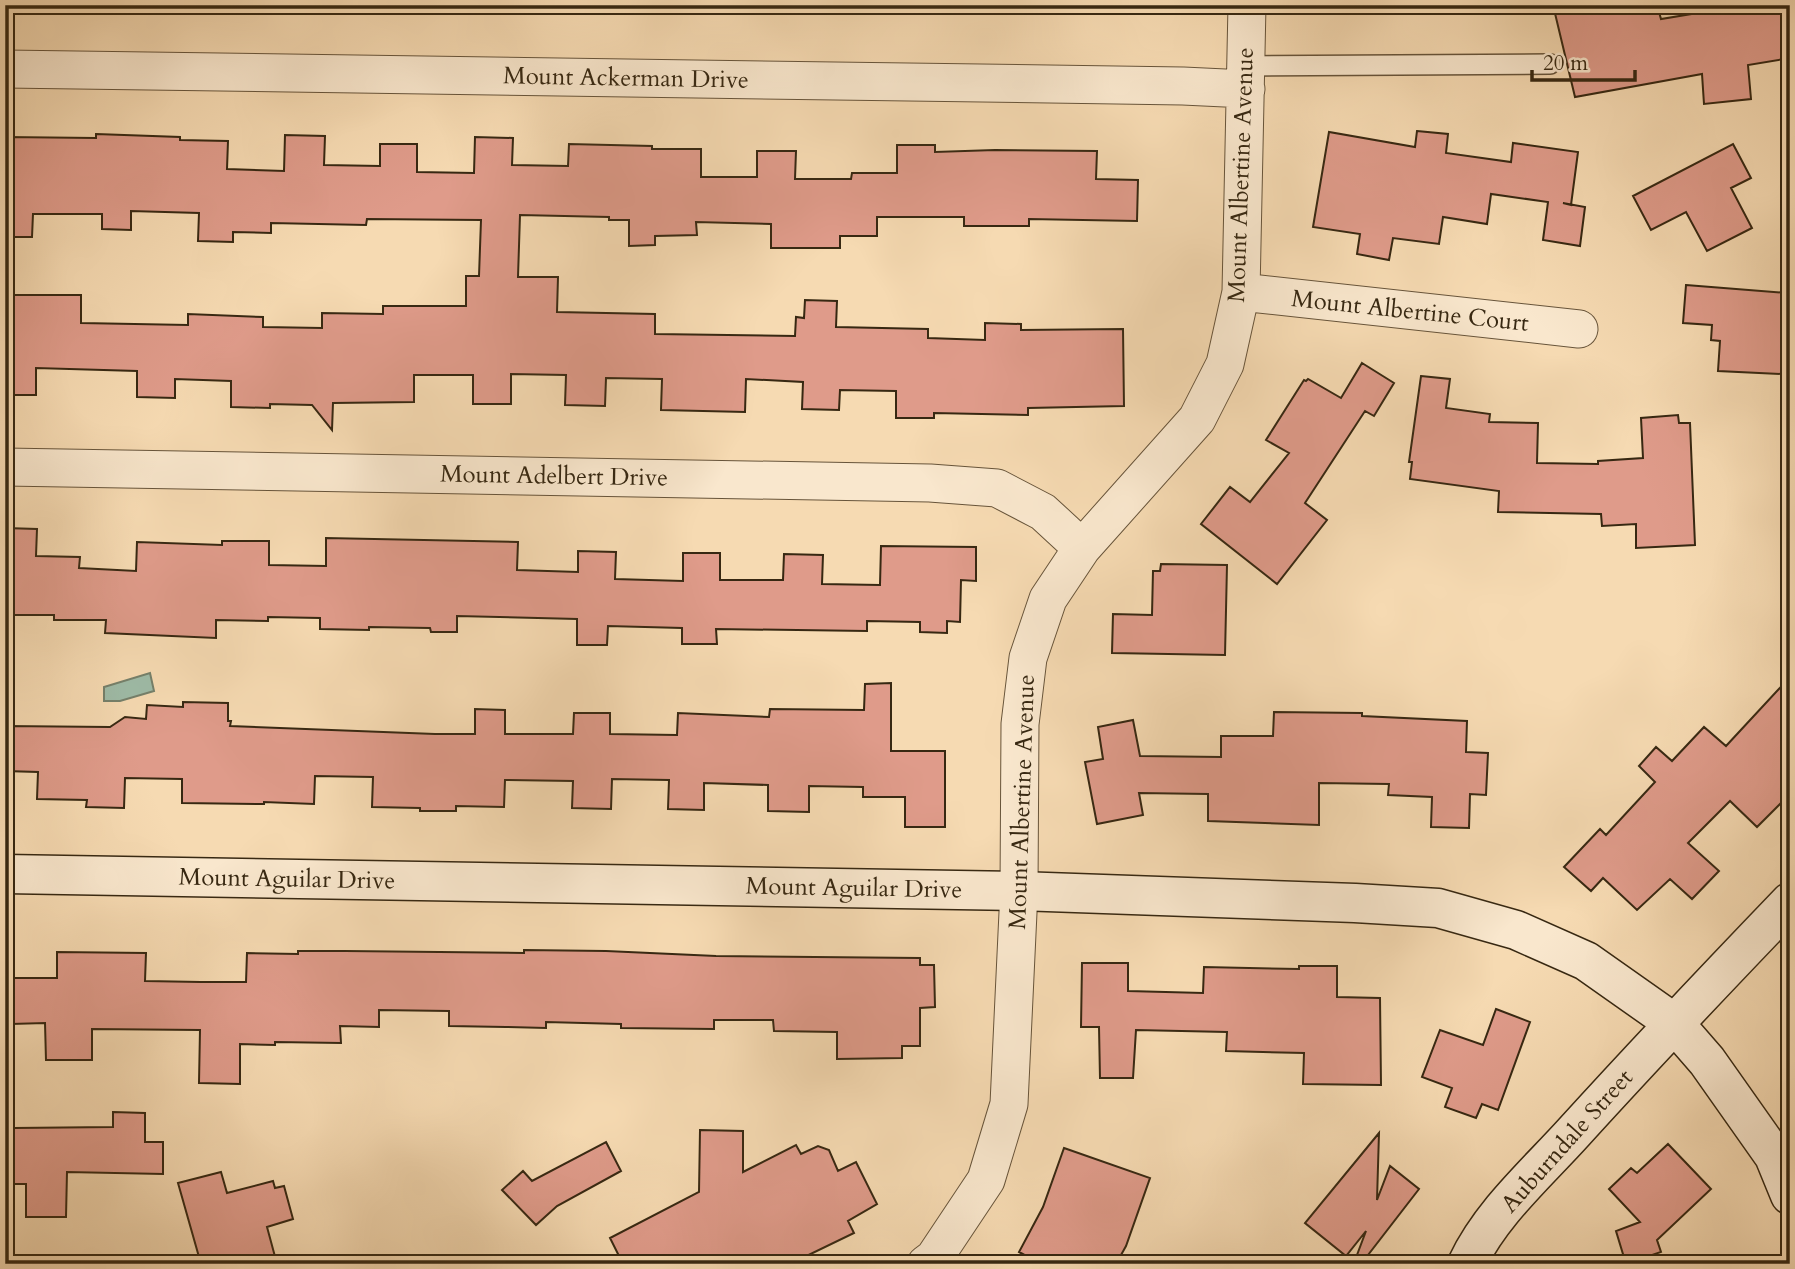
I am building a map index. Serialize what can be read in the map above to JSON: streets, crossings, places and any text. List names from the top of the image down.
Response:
{
  "streets": {
    "street": [
      "Mount Ackerman Drive",
      "Mount Albertine Avenue",
      "Mount Albertine Court",
      "Mount Adelbert Drive",
      "Mount Aguilar Drive",
      "Auburndale Street"
    ]
  },
  "crossings": [
    ["Mount Ackerman Drive", "Mount Albertine Avenue"],
    ["Mount Albertine Avenue", "Mount Albertine Court"],
    ["Mount Albertine Avenue", "Mount Adelbert Drive"],
    ["Mount Albertine Avenue", "Mount Aguilar Drive"],
    ["Mount Aguilar Drive", "Auburndale Street"]
  ],
  "scale_bar": "20 m"
}
